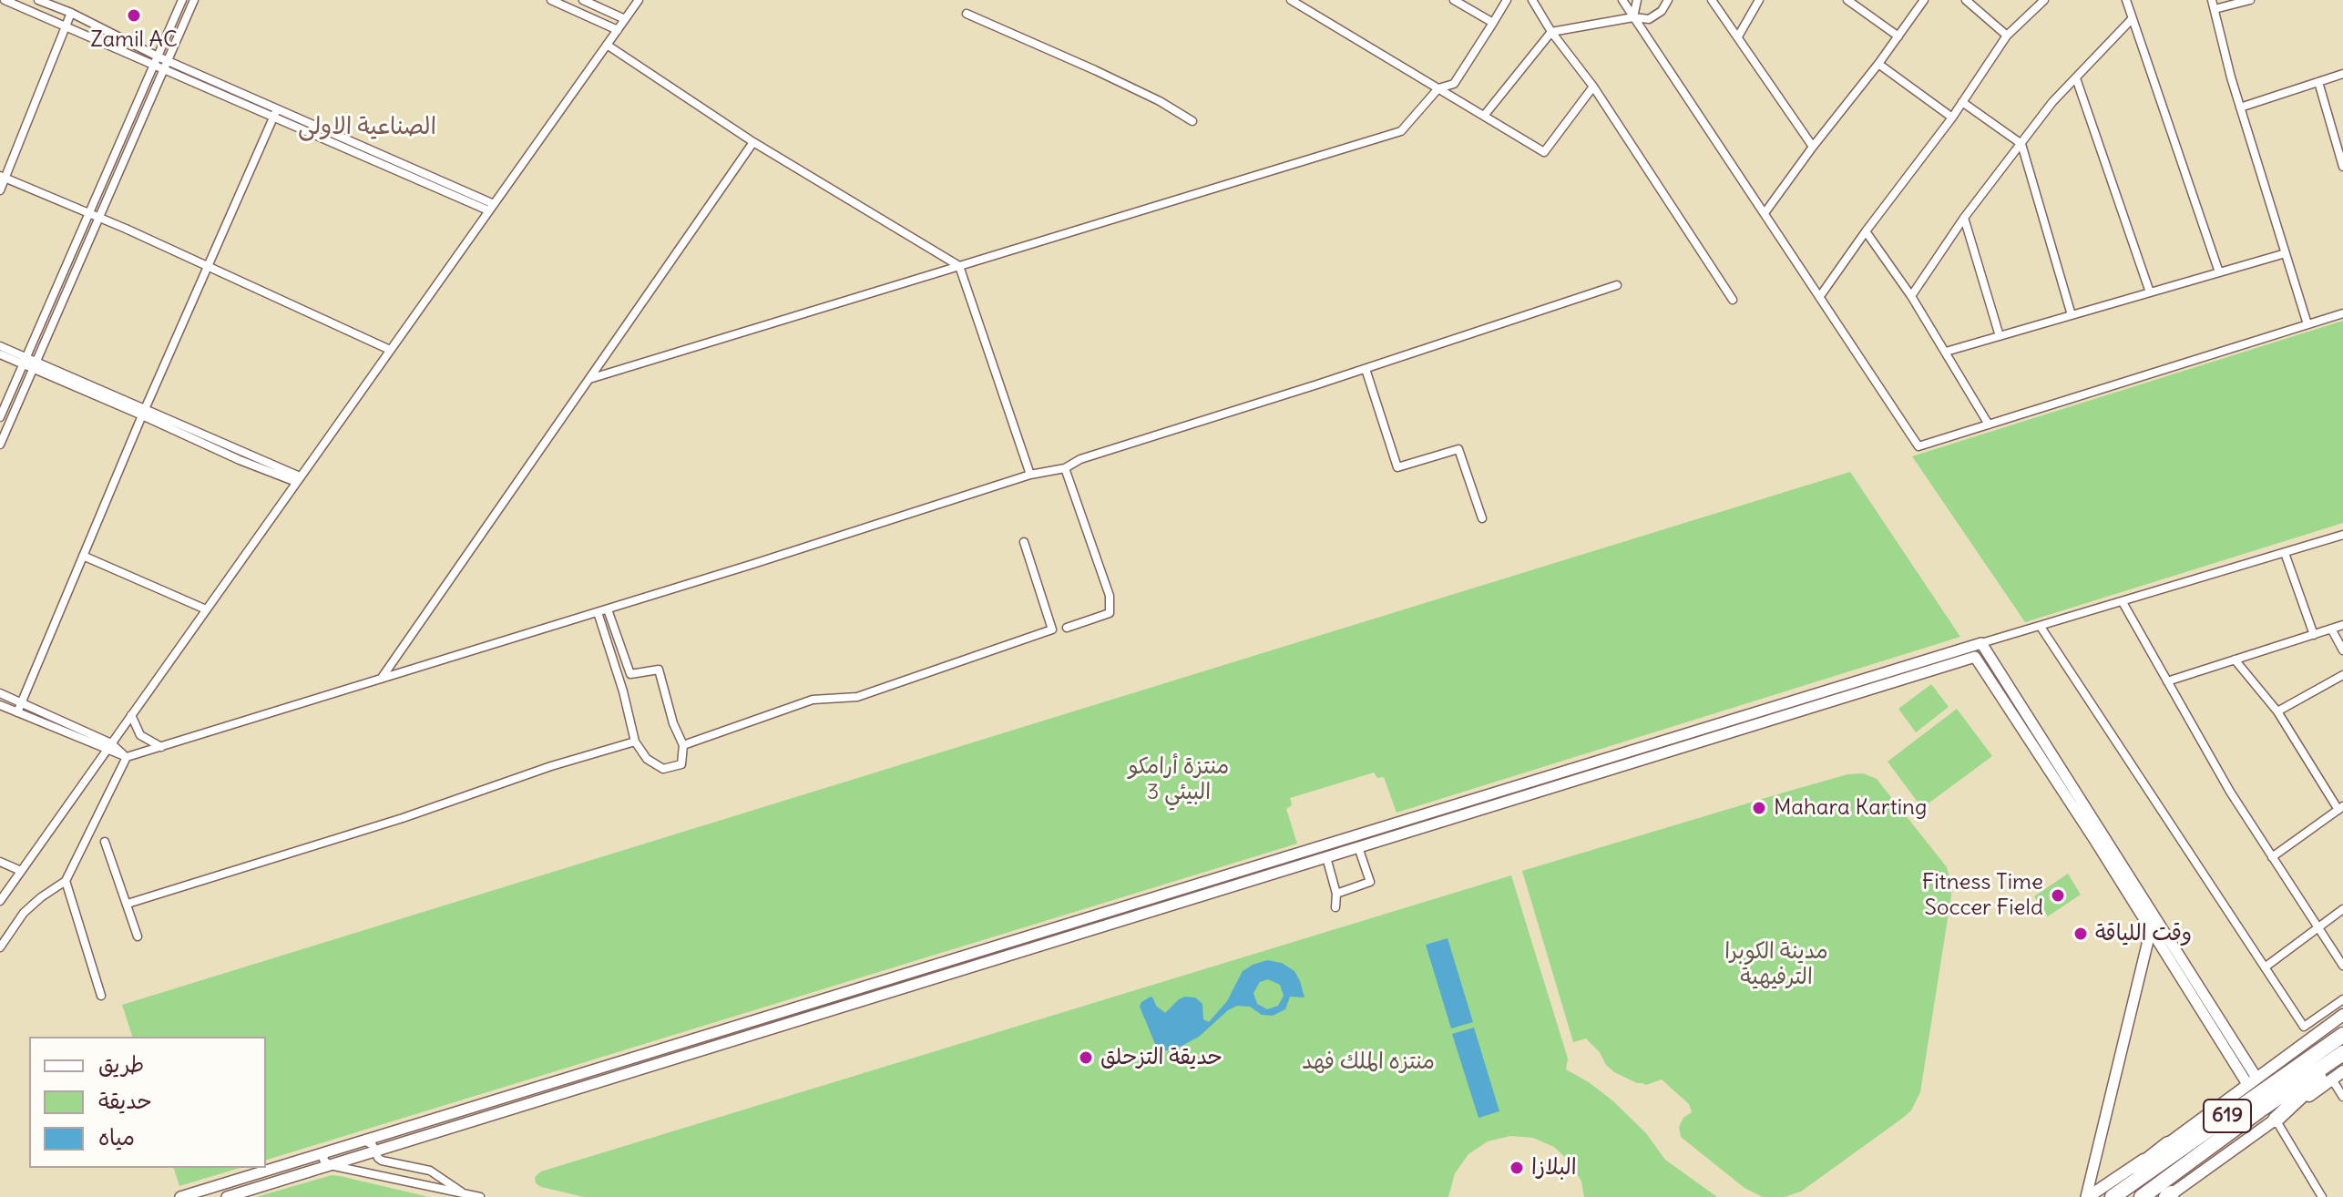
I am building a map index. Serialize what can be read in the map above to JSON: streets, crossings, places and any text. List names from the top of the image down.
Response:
{
  "streets": {
    "highway": ["619"]
  },
  "districts": ["الصناعية الاولى"],
  "parks": ["منتزة أرامكو البيئي 3", "مدينة الكوبرا الترفيهية", "منتزه الملك فهد"],
  "places": [
    "Zamil AC",
    "Mahara Karting",
    "Fitness Time Soccer Field",
    "وقت اللياقة",
    "حديقة التزحلق",
    "البلازا"
  ],
  "legend": ["طريق", "حديقة", "مياه"]
}
